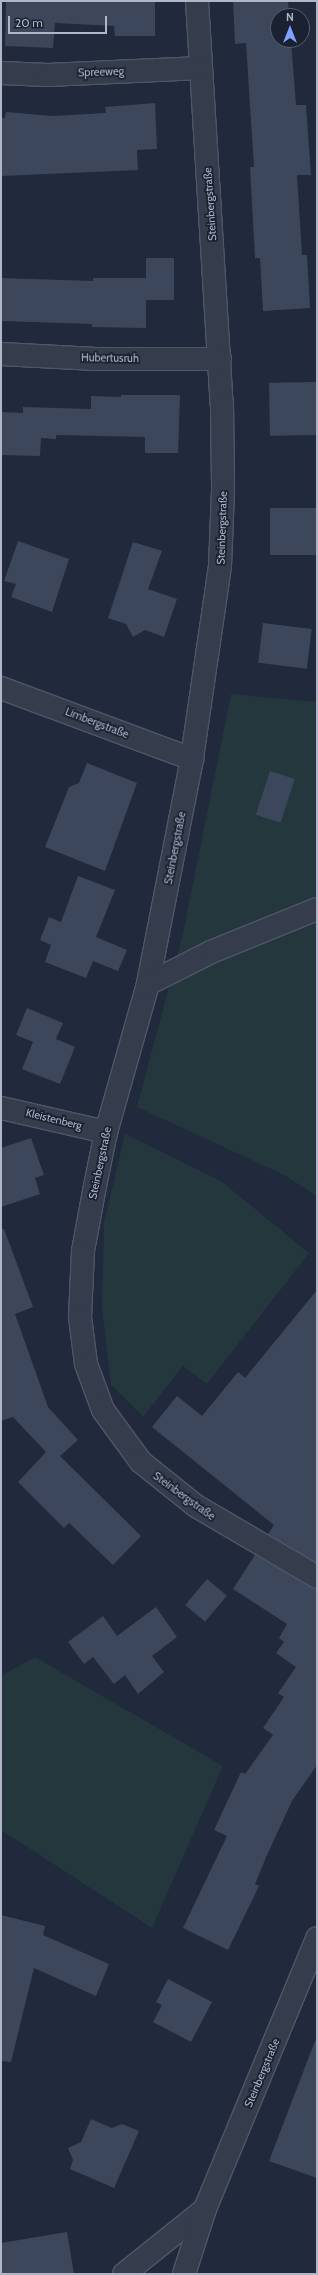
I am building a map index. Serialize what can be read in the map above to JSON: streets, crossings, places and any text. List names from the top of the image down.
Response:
{
  "streets": {
    "street": [
      "Spreeweg",
      "Steinbergstraße",
      "Hubertusruh",
      "Limbergstraße",
      "Kleistenberg"
    ]
  },
  "crossings": [
    ["Spreeweg", "Steinbergstraße"],
    ["Steinbergstraße", "Hubertusruh"],
    ["Steinbergstraße", "Limbergstraße"],
    ["Steinbergstraße", "Kleistenberg"]
  ],
  "scale_bar": "20 m",
  "north": "top"
}
